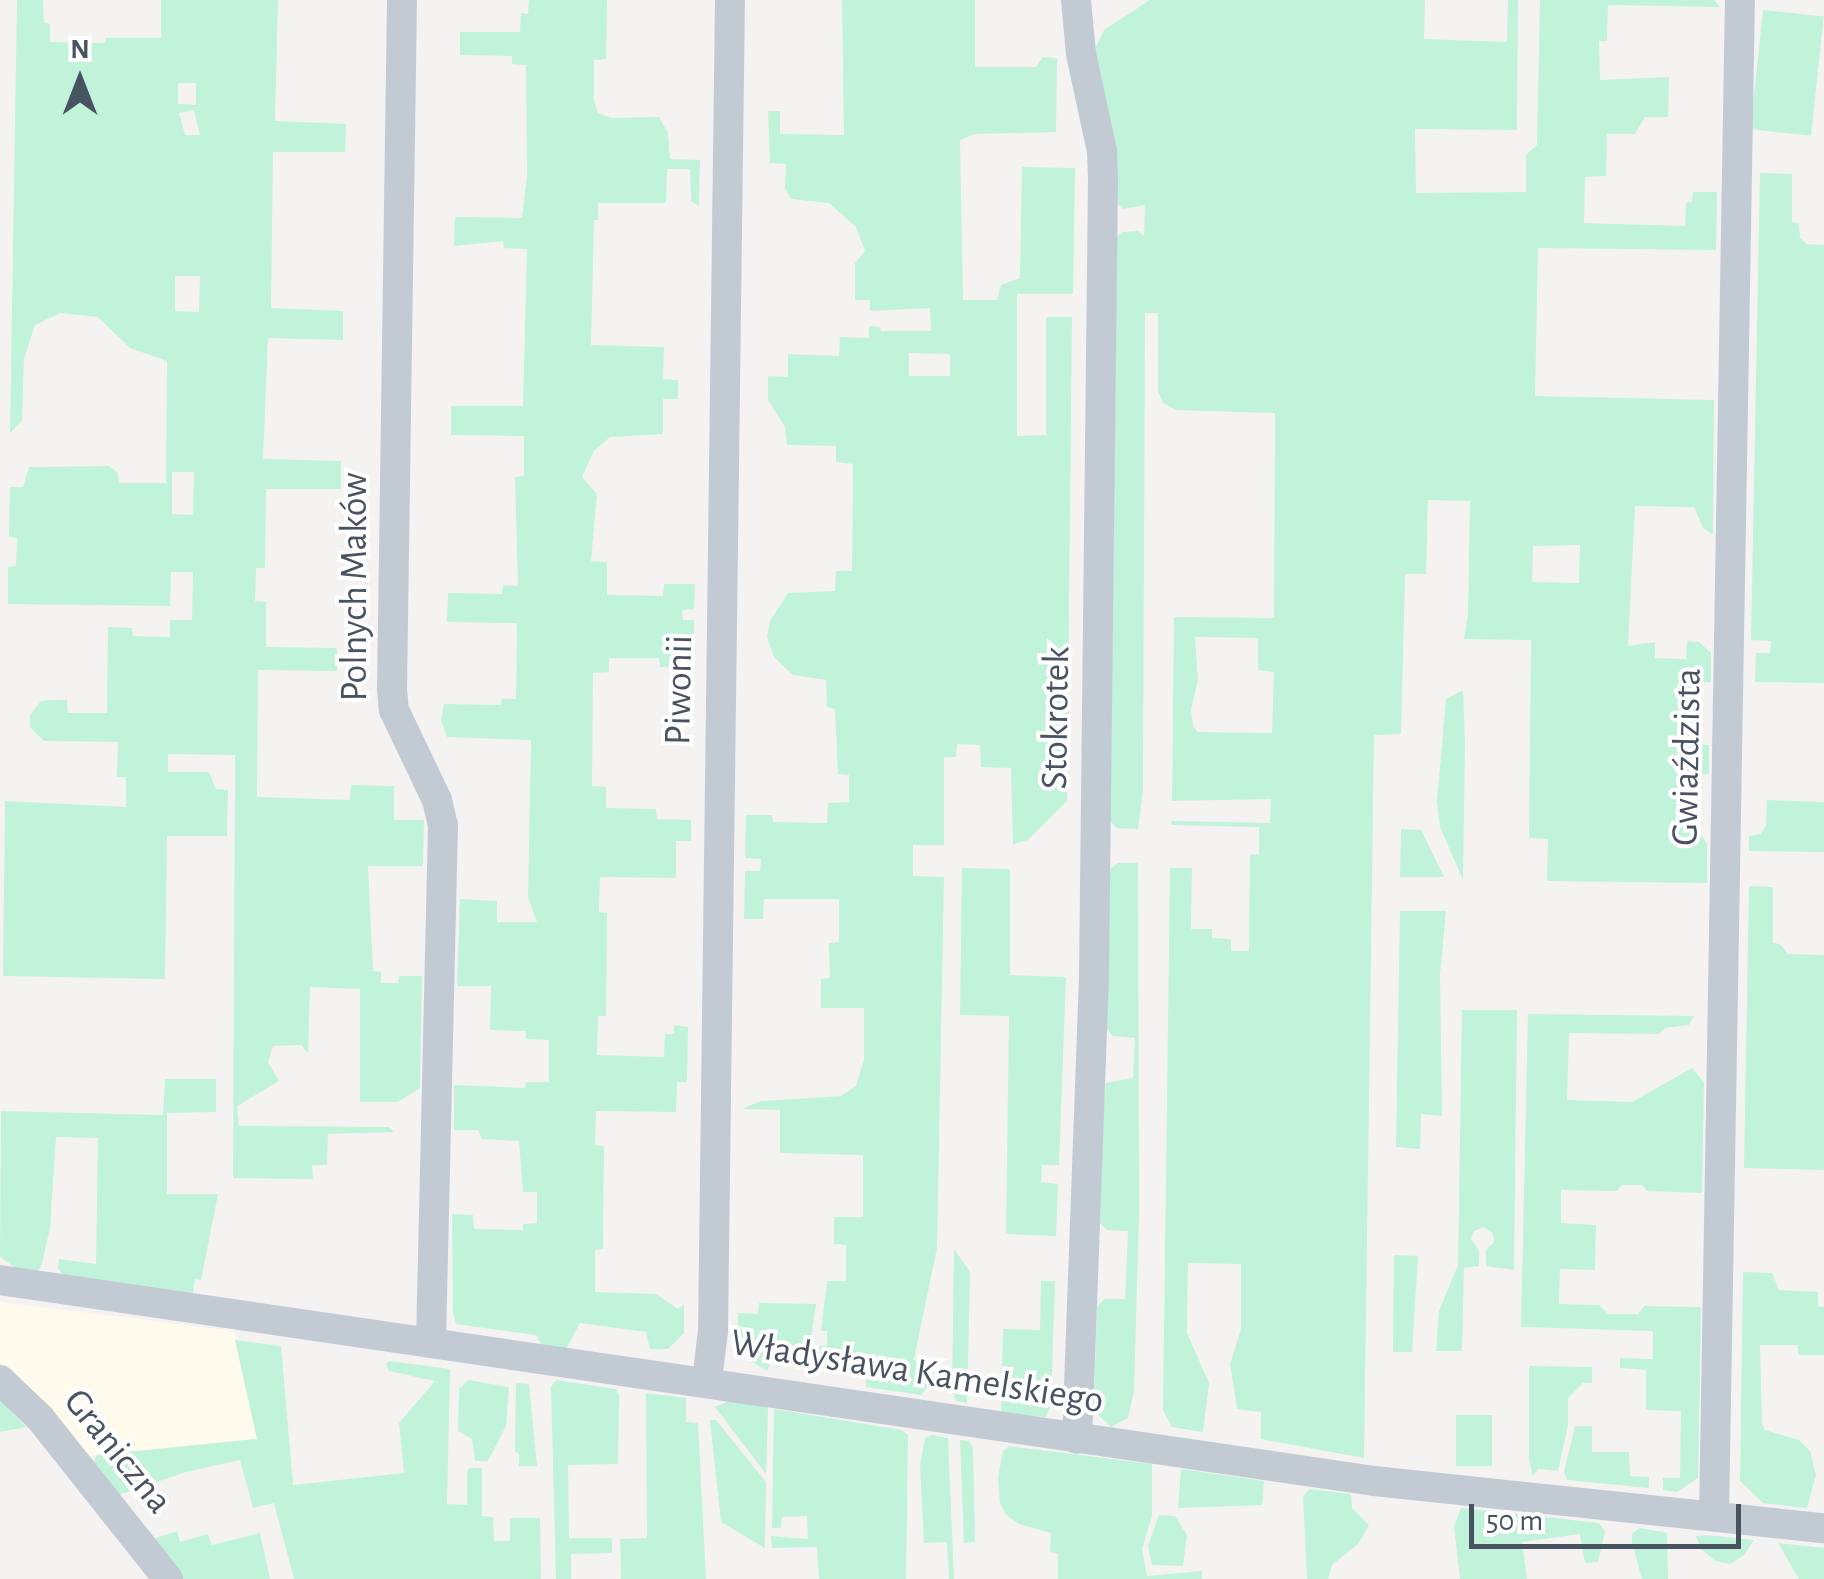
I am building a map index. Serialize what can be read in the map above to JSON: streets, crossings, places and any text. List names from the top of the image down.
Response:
{
  "streets": {
    "street": [
      "Polnych Maków",
      "Piwonii",
      "Stokrotek",
      "Gwiaździsta",
      "Władysława Kamelskiego",
      "Graniczna"
    ]
  },
  "crossings": [
    ["Polnych Maków", "Władysława Kamelskiego"],
    ["Piwonii", "Władysława Kamelskiego"],
    ["Stokrotek", "Władysława Kamelskiego"],
    ["Gwiaździsta", "Władysława Kamelskiego"]
  ],
  "scale_bar": "50 m",
  "north": "top"
}
